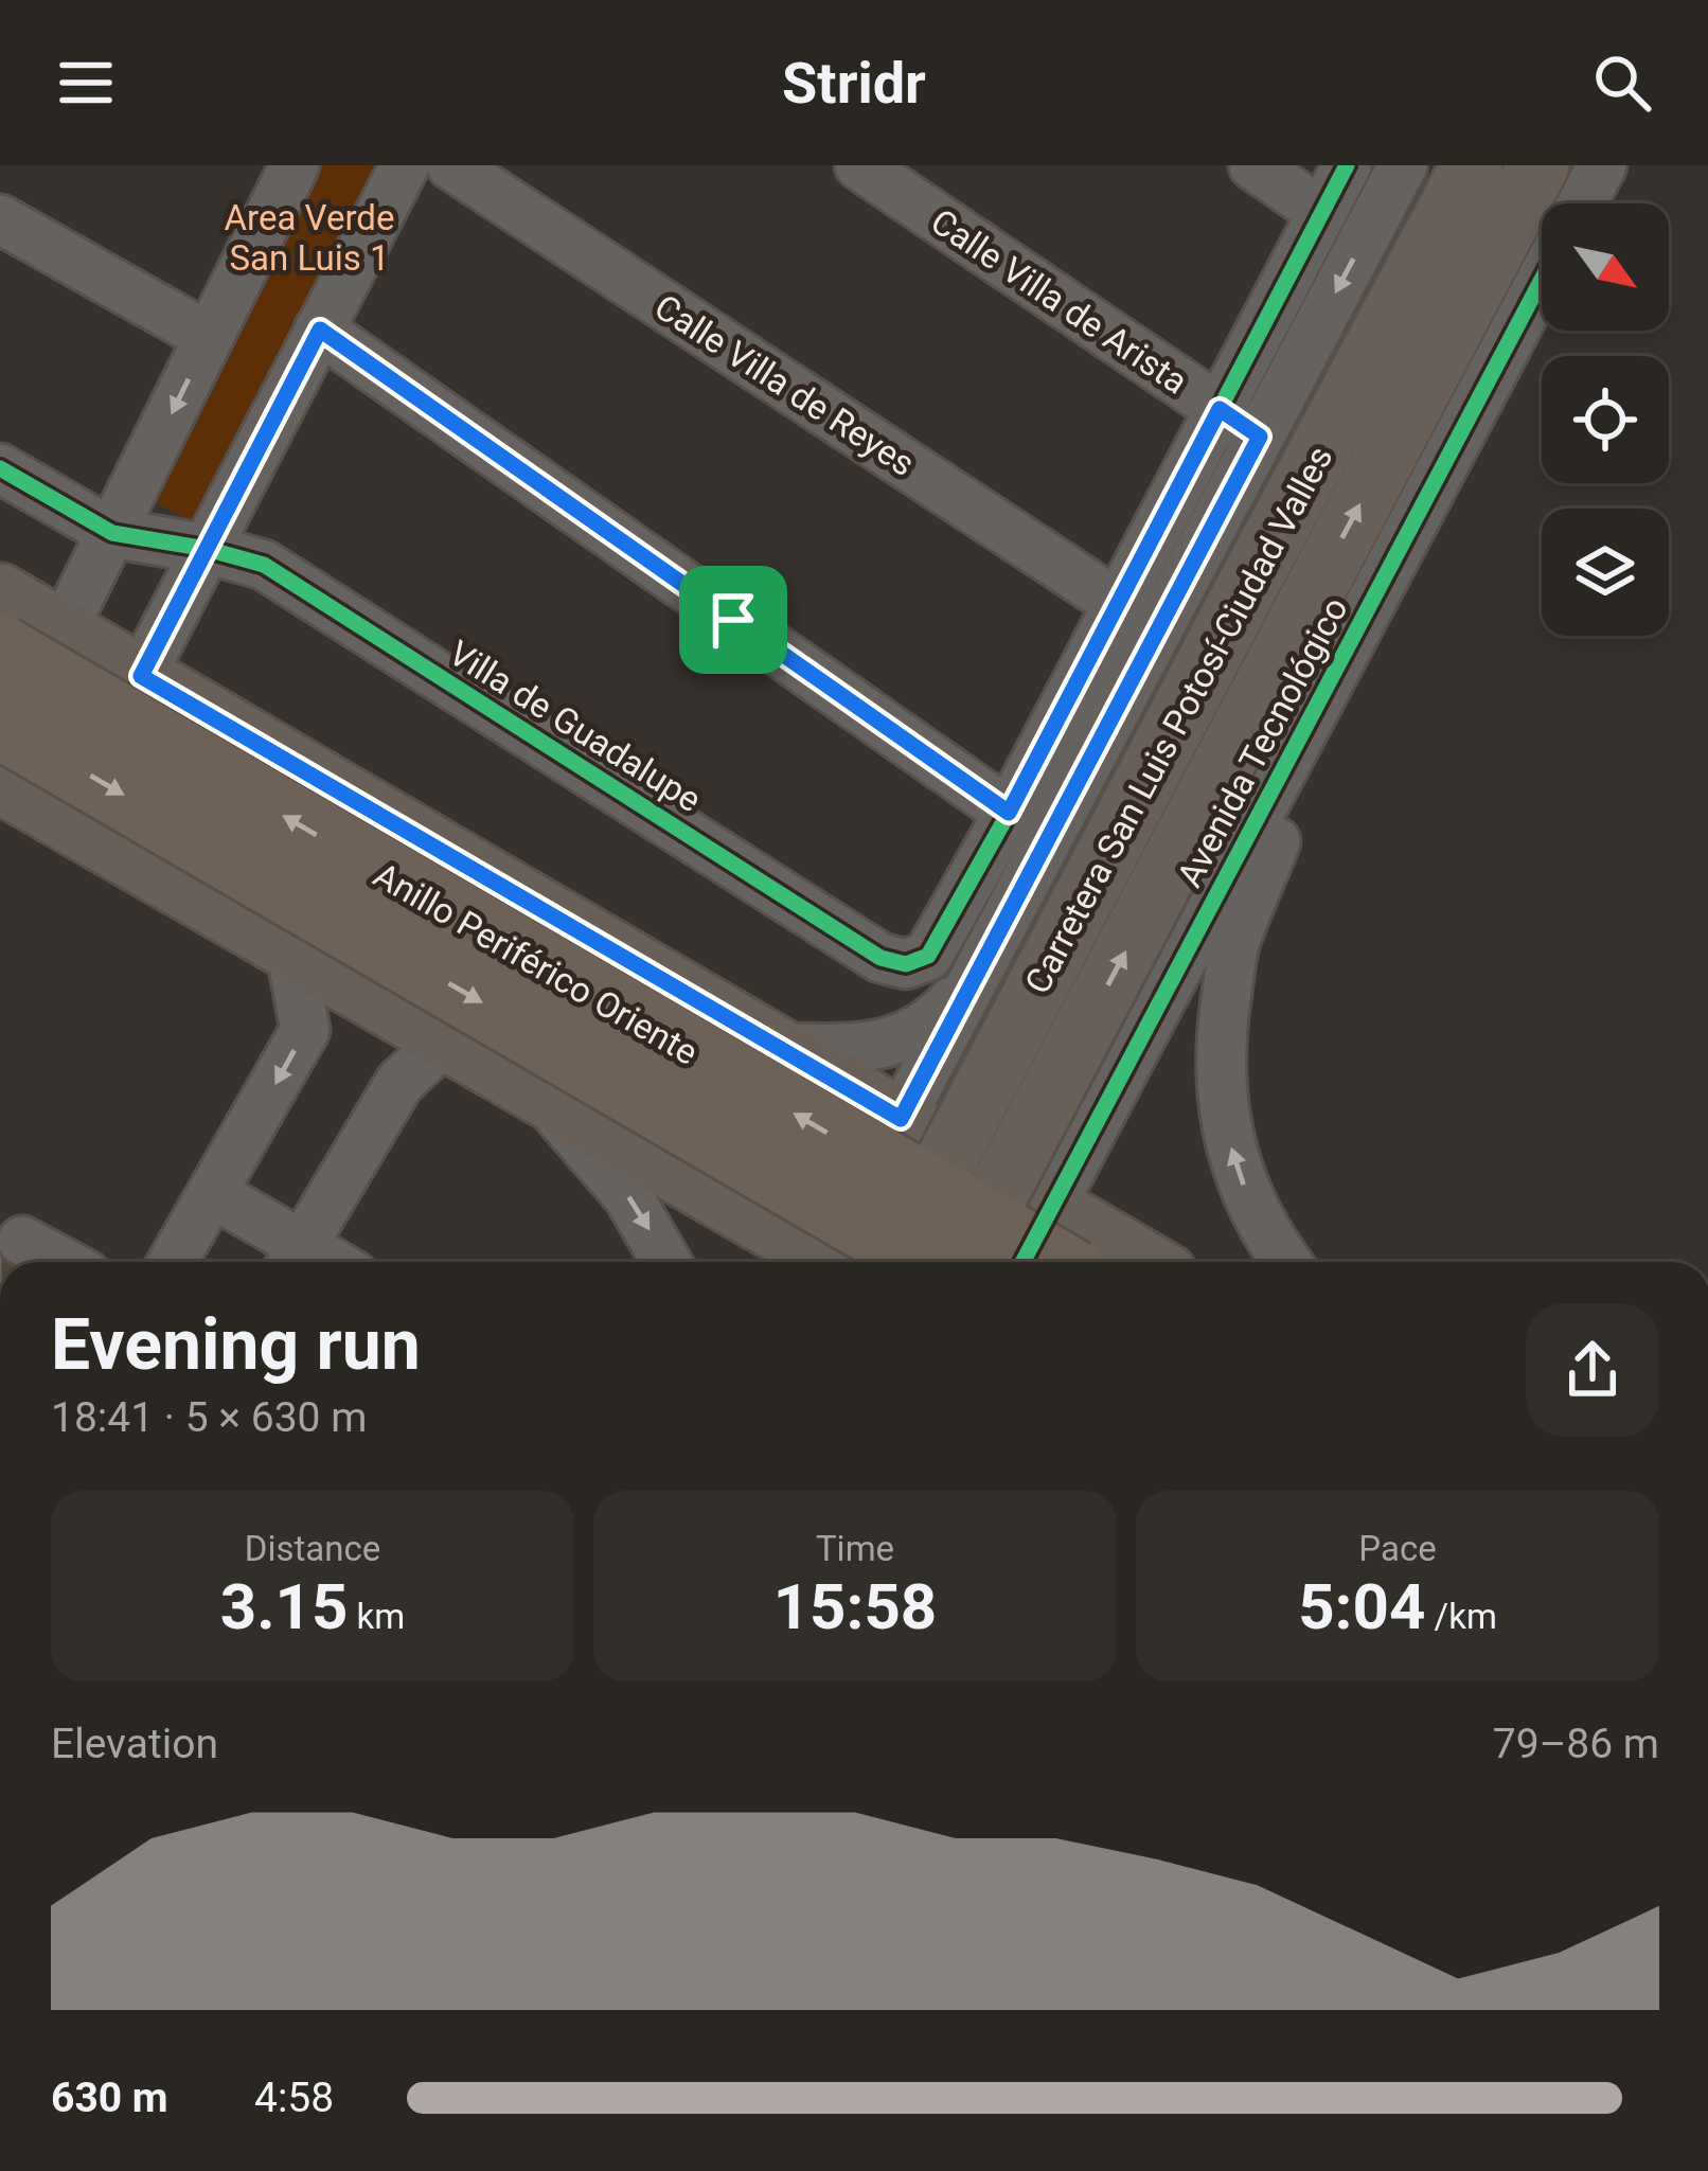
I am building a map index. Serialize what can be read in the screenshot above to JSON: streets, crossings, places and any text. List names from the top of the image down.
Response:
{
  "streets": {
    "highway": ["Anillo Periférico Oriente"],
    "main road": ["Carretera San Luis Potosí-Ciudad Valles"],
    "street": [
      "Calle Villa de Arista",
      "Calle Villa de Reyes",
      "Villa de Guadalupe",
      "Avenida Tecnológico"
    ]
  },
  "crossings": [
    ["Avenida Tecnológico", "Anillo Periférico Oriente"]
  ],
  "parks": ["Area Verde San Luis 1"],
  "north": "bottom right",
  "page": {
    "header": "Stridr",
    "heading": ["Evening run", "18:41 · 5 × 630 m"],
    "stats": [
      ["Distance", "3.15 km"],
      ["Time", "15:58"],
      ["Pace", "5:04 /km"]
    ],
    "chart": ["Elevation", "79–86 m"],
    "list": [
      {
        "name": "630 m",
        "note": "4:58"
      }
    ]
  }
}
